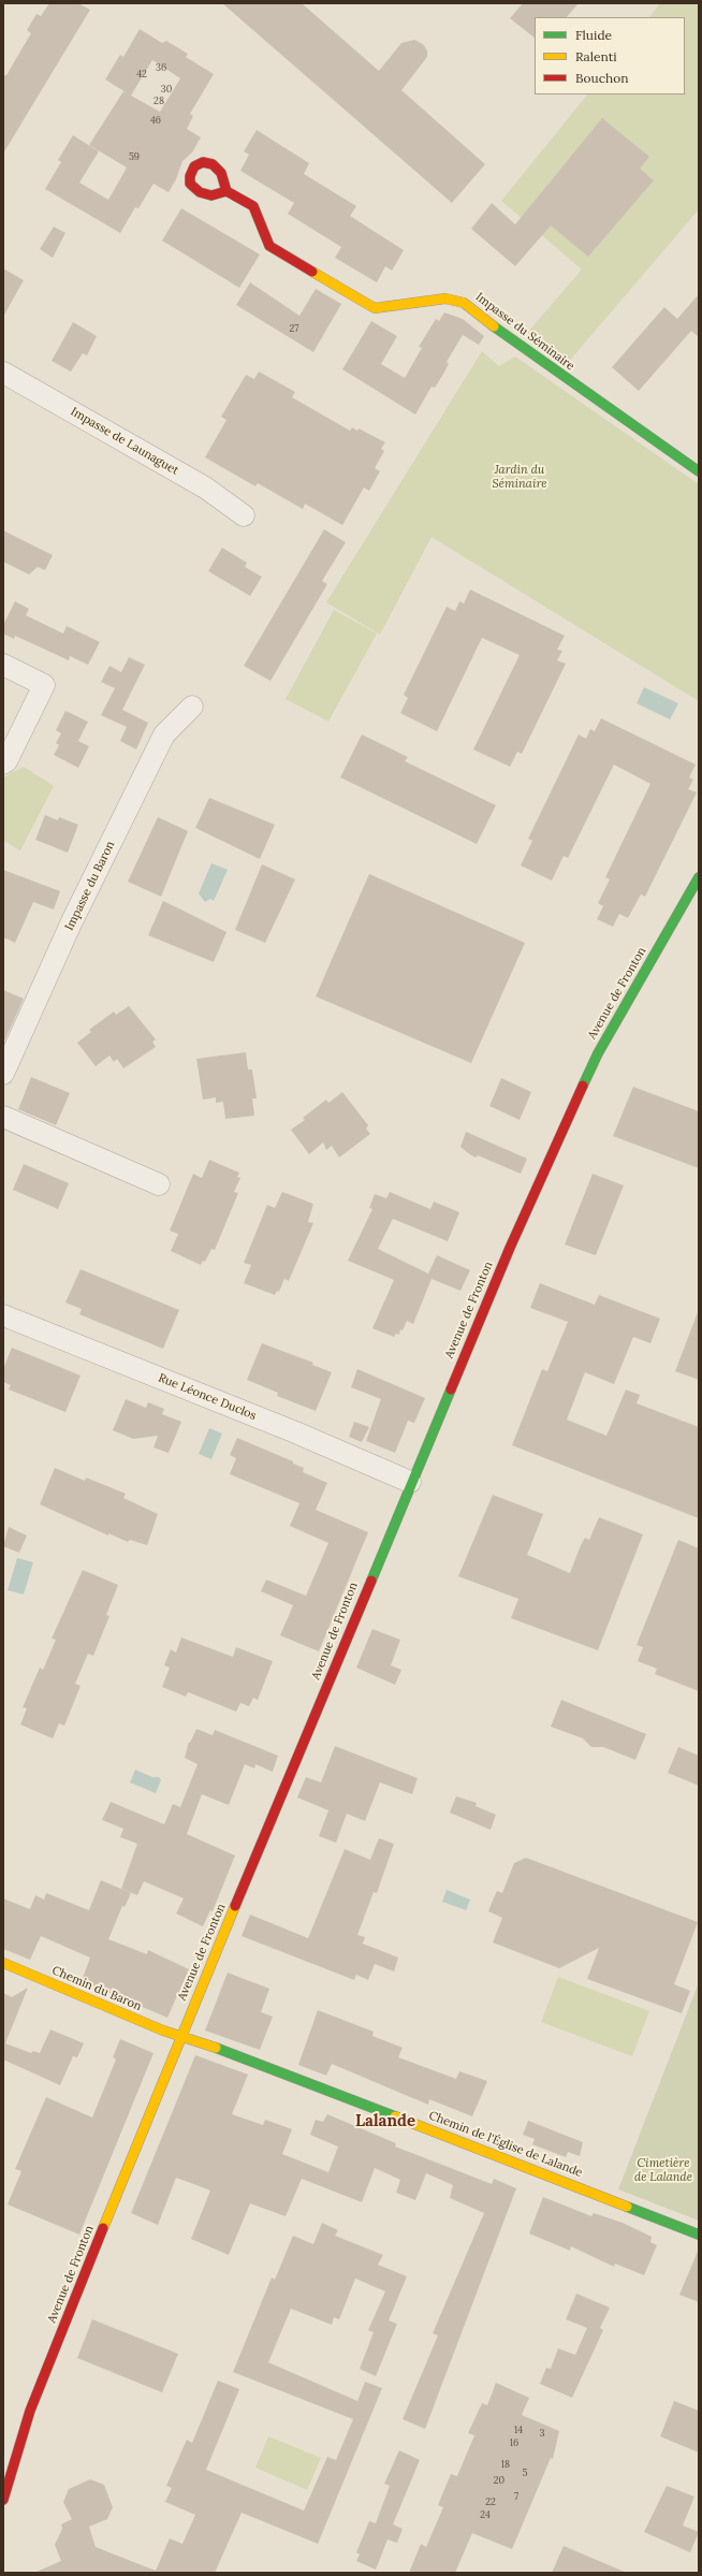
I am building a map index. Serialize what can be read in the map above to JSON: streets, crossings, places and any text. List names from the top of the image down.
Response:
{
  "streets": {
    "street": [
      "Impasse du Séminaire",
      "Impasse de Launaguet",
      "Impasse du Baron",
      "Avenue de Fronton",
      "Rue Léonce Duclos",
      "Chemin du Baron",
      "Chemin de l'Église de Lalande"
    ]
  },
  "crossings": [
    ["Avenue de Fronton", "Rue Léonce Duclos"],
    ["Avenue de Fronton", "Chemin du Baron"],
    ["Avenue de Fronton", "Chemin de l'Église de Lalande"],
    ["Chemin du Baron", "Chemin de l'Église de Lalande"]
  ],
  "districts": ["Lalande"],
  "parks": ["Jardin du Séminaire", "Cimetière de Lalande"],
  "house_numbers": [
    "36",
    "42",
    "30",
    "28",
    "46",
    "59",
    "27",
    "14",
    "3",
    "16",
    "18",
    "5",
    "20",
    "7",
    "22",
    "24"
  ],
  "legend": ["Fluide", "Ralenti", "Bouchon"]
}
